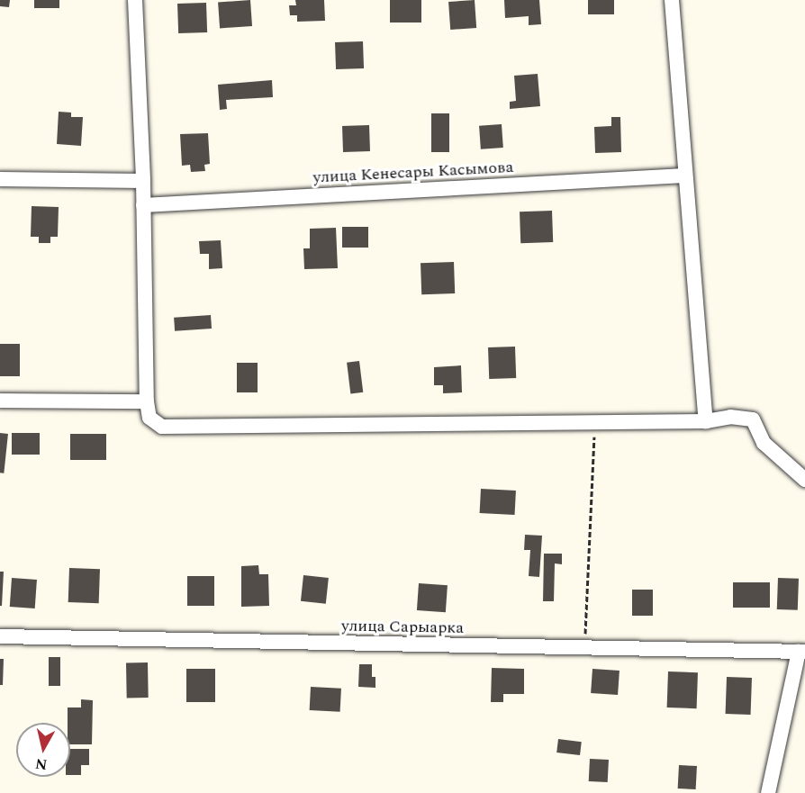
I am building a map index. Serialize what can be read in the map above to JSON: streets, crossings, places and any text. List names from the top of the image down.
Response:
{
  "streets": {
    "street": ["улица Кенесары Касымова", "улица Сарыарка"]
  },
  "north": "bottom"
}
